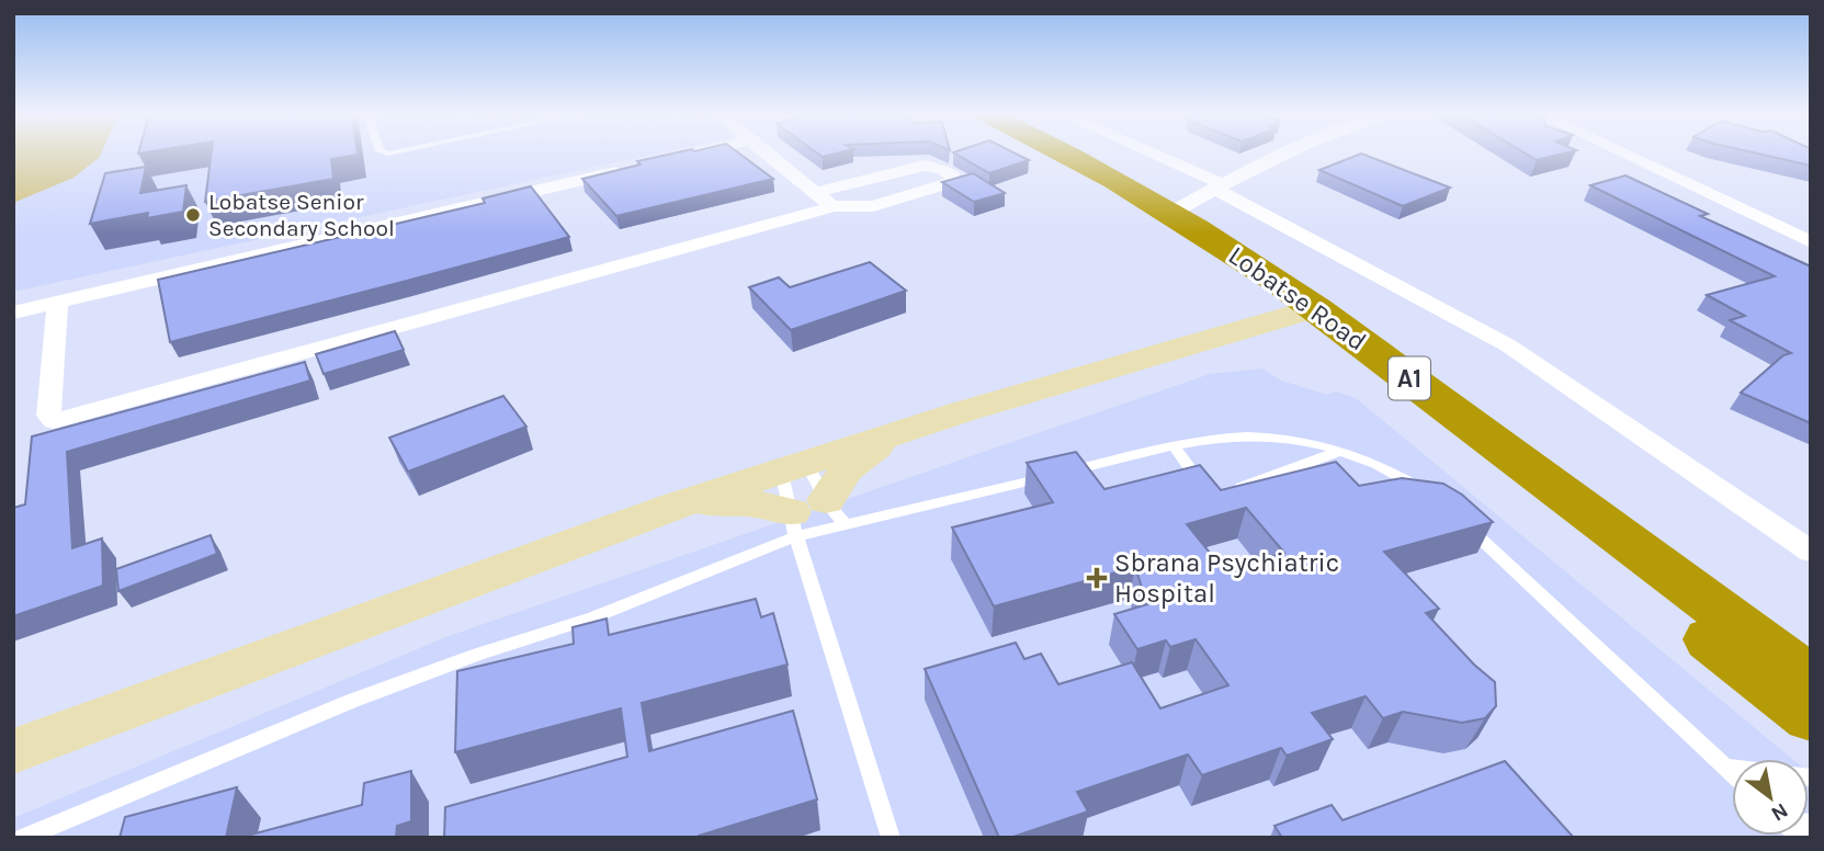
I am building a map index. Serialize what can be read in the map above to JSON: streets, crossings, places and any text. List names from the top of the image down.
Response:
{
  "streets": {
    "highway": ["Lobatse Road", "A1"]
  },
  "places": {
    "other": ["Lobatse Senior Secondary School"],
    "health": ["Sbrana Psychiatric Hospital"]
  },
  "north": "bottom right"
}
